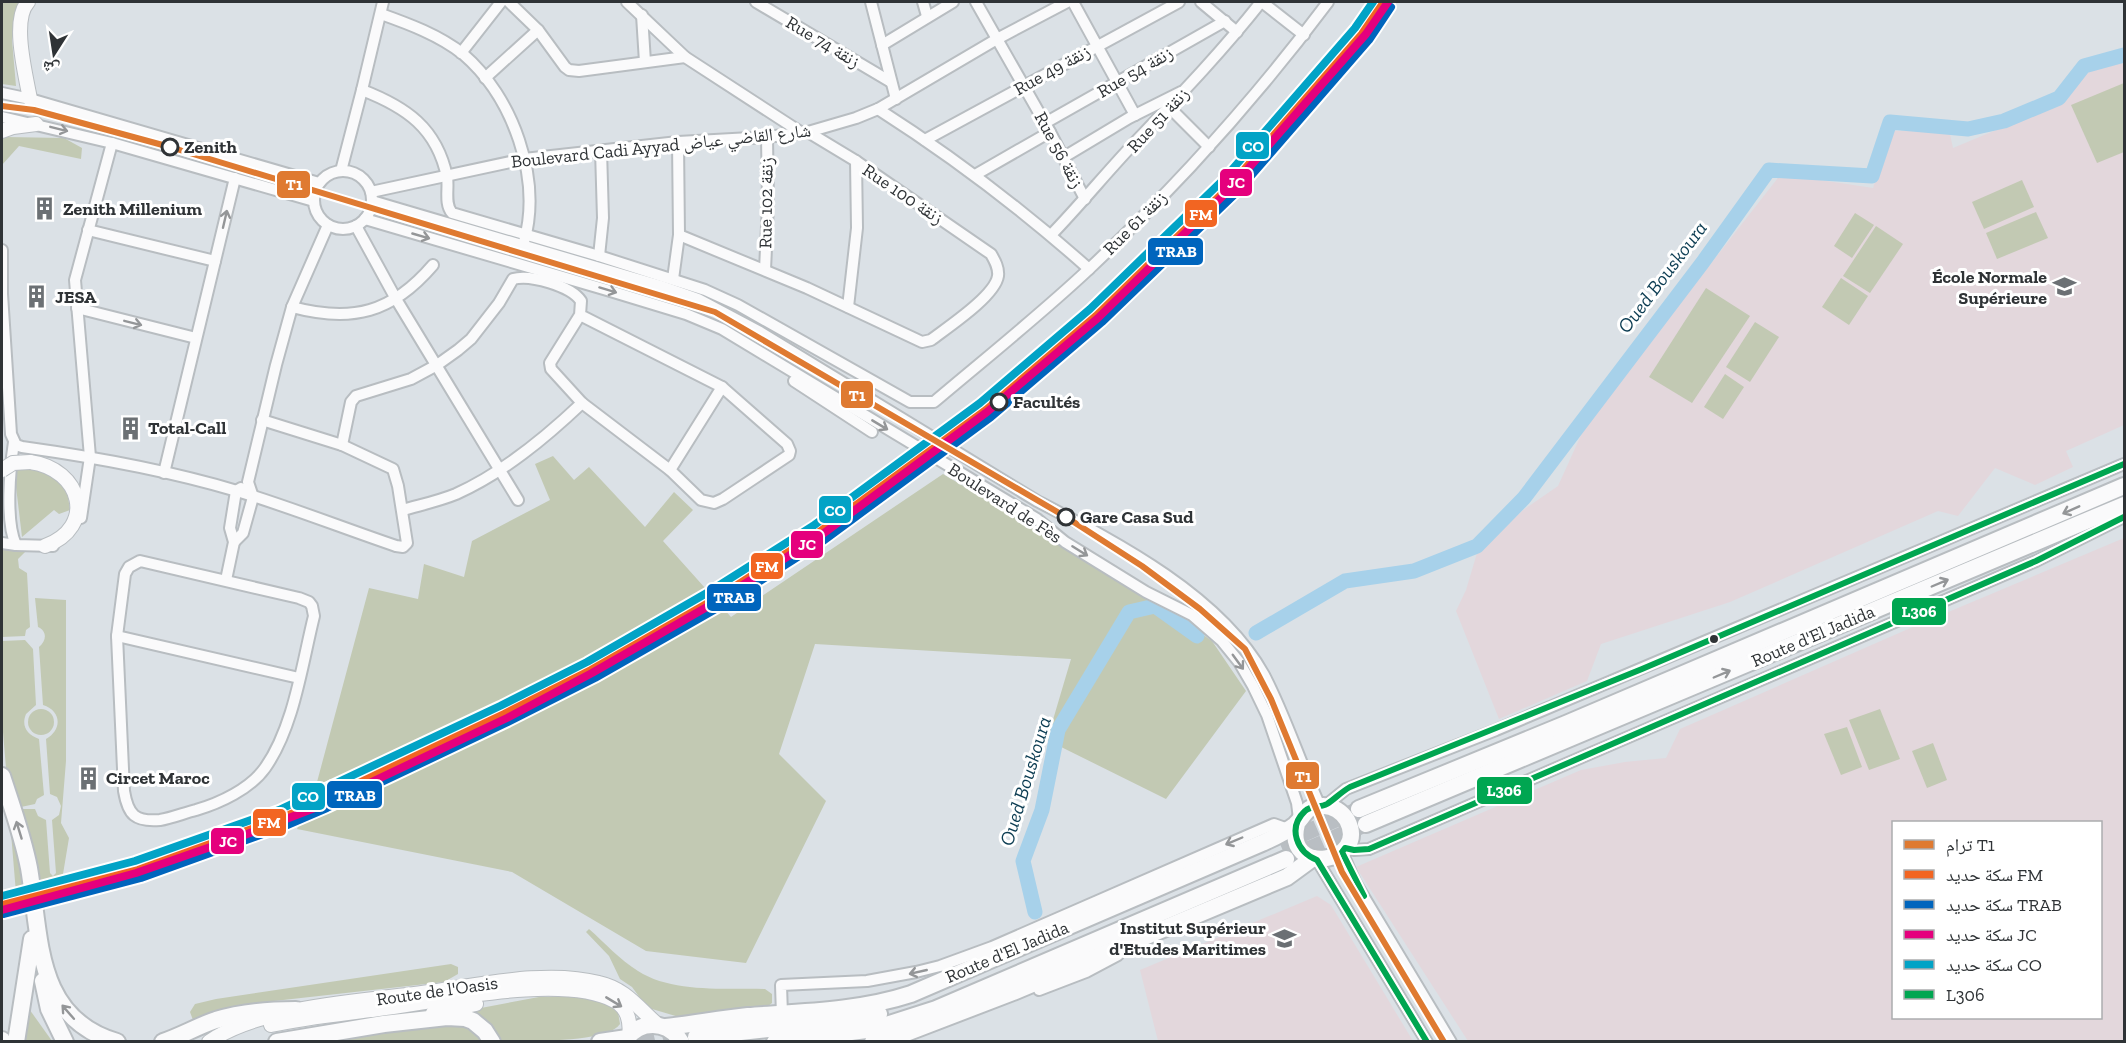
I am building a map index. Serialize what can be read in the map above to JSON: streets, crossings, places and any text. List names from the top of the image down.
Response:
{
  "streets": {
    "highway": ["Route d'El Jadida"],
    "main road": ["Route de l'Oasis"],
    "street": [
      "Rue 74 زنقة",
      "Rue 49 زنقة",
      "Rue 54 زنقة",
      "Rue 51 زنقة",
      "Boulevard Cadi Ayyad شارع القاضي عياض",
      "Rue 56 زنقة",
      "Rue 100 زنقة",
      "Rue 102 زنقة",
      "Rue 61 زنقة",
      "Boulevard de Fès"
    ]
  },
  "crossings": [
    ["Rue 49 زنقة", "Rue 56 زنقة"],
    ["Rue 54 زنقة", "Rue 56 زنقة"],
    ["Rue 51 زنقة", "Rue 56 زنقة"],
    ["Boulevard Cadi Ayyad شارع القاضي عياض", "Rue 56 زنقة"],
    ["Boulevard Cadi Ayyad شارع القاضي عياض", "Rue 100 زنقة"],
    ["Boulevard Cadi Ayyad شارع القاضي عياض", "Rue 102 زنقة"],
    ["Boulevard Cadi Ayyad شارع القاضي عياض", "Boulevard de Fès"],
    ["Boulevard de Fès", "Route d'El Jadida"],
    ["Route d'El Jadida", "Route de l'Oasis"]
  ],
  "water": ["Oued Bouskoura"],
  "places": {
    "other": ["Zenith", "Facultés", "Gare Casa Sud"],
    "building": [
      "Zenith Millenium",
      "JESA",
      "Total-Call",
      "Circet Maroc"
    ],
    "school or university": ["École Normale Supérieure", "Institut Supérieur d'Etudes Maritimes"]
  },
  "lines": [
    "rail line FM",
    "rail line JC",
    "rail line CO",
    "rail line TRAB",
    "tram line T1",
    "transit line L306"
  ],
  "legend": [
    "ترام T1",
    "سكة حديد FM",
    "سكة حديد TRAB",
    "سكة حديد JC",
    "سكة حديد CO",
    "L306"
  ],
  "north": "bottom"
}
